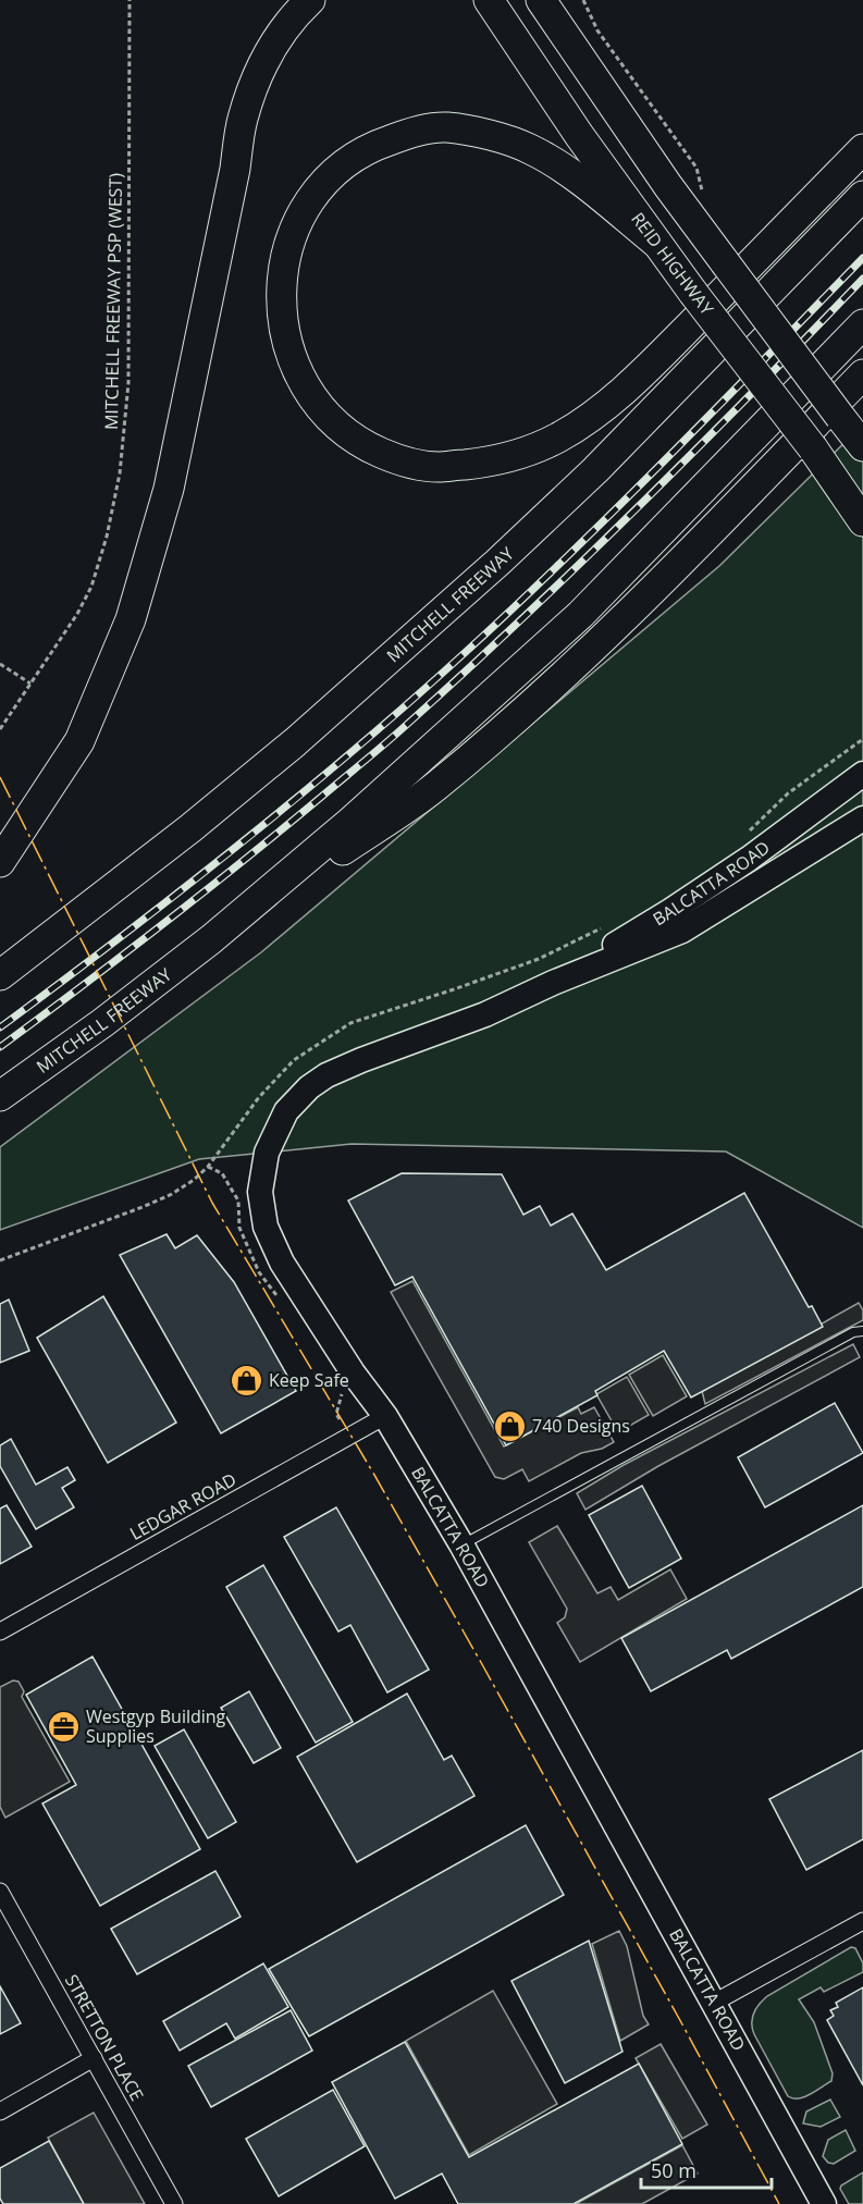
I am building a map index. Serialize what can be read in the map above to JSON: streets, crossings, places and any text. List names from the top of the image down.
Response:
{
  "streets": {
    "highway": ["REID HIGHWAY", "MITCHELL FREEWAY"],
    "main road": ["BALCATTA ROAD"],
    "street": ["LEDGAR ROAD", "STRETTON PLACE"],
    "path": ["MITCHELL FREEWAY PSP (WEST)"]
  },
  "crossings": [
    ["BALCATTA ROAD", "LEDGAR ROAD"]
  ],
  "places": {
    "shop": ["Keep Safe", "740 Designs"],
    "office": ["Westgyp Building Supplies"]
  },
  "scale_bar": "50 m"
}
